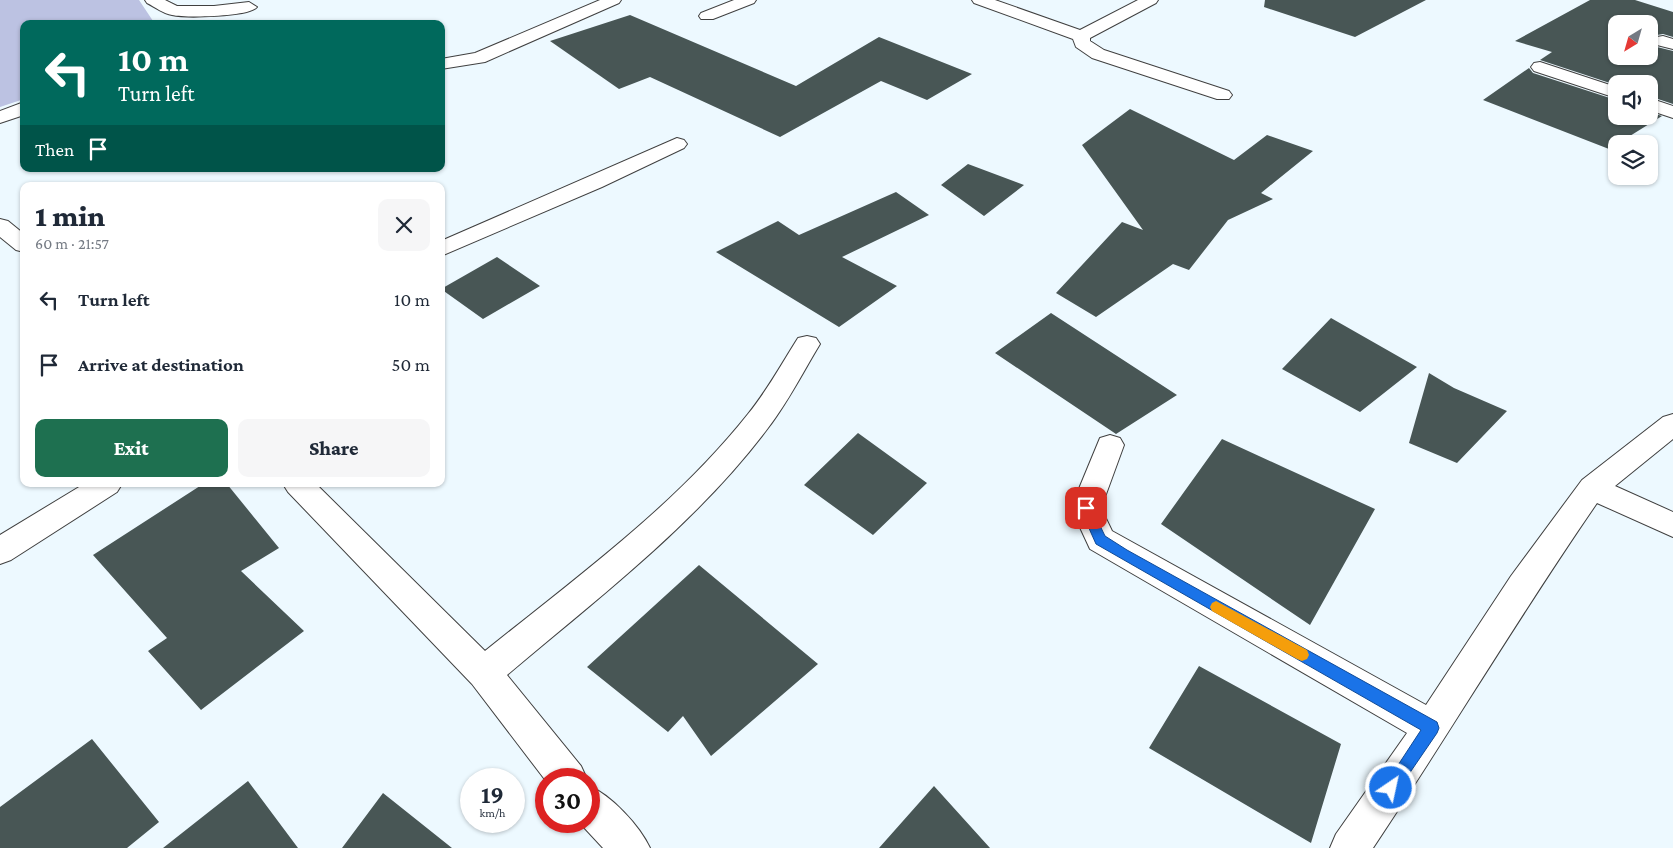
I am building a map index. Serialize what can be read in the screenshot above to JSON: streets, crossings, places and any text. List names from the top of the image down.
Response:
{
  "north": "bottom left",
  "page": {
    "turn": ["10 m", "Turn left"],
    "then": "Then",
    "heading": ["1 min", "60 m · 21:57"],
    "list": [
      {
        "name": "Turn left",
        "value": "10 m"
      },
      {
        "name": "Arrive at destination",
        "value": "50 m"
      }
    ],
    "buttons": ["Exit", "Share"],
    "speed": "19 km/h",
    "limit": "30"
  }
}
